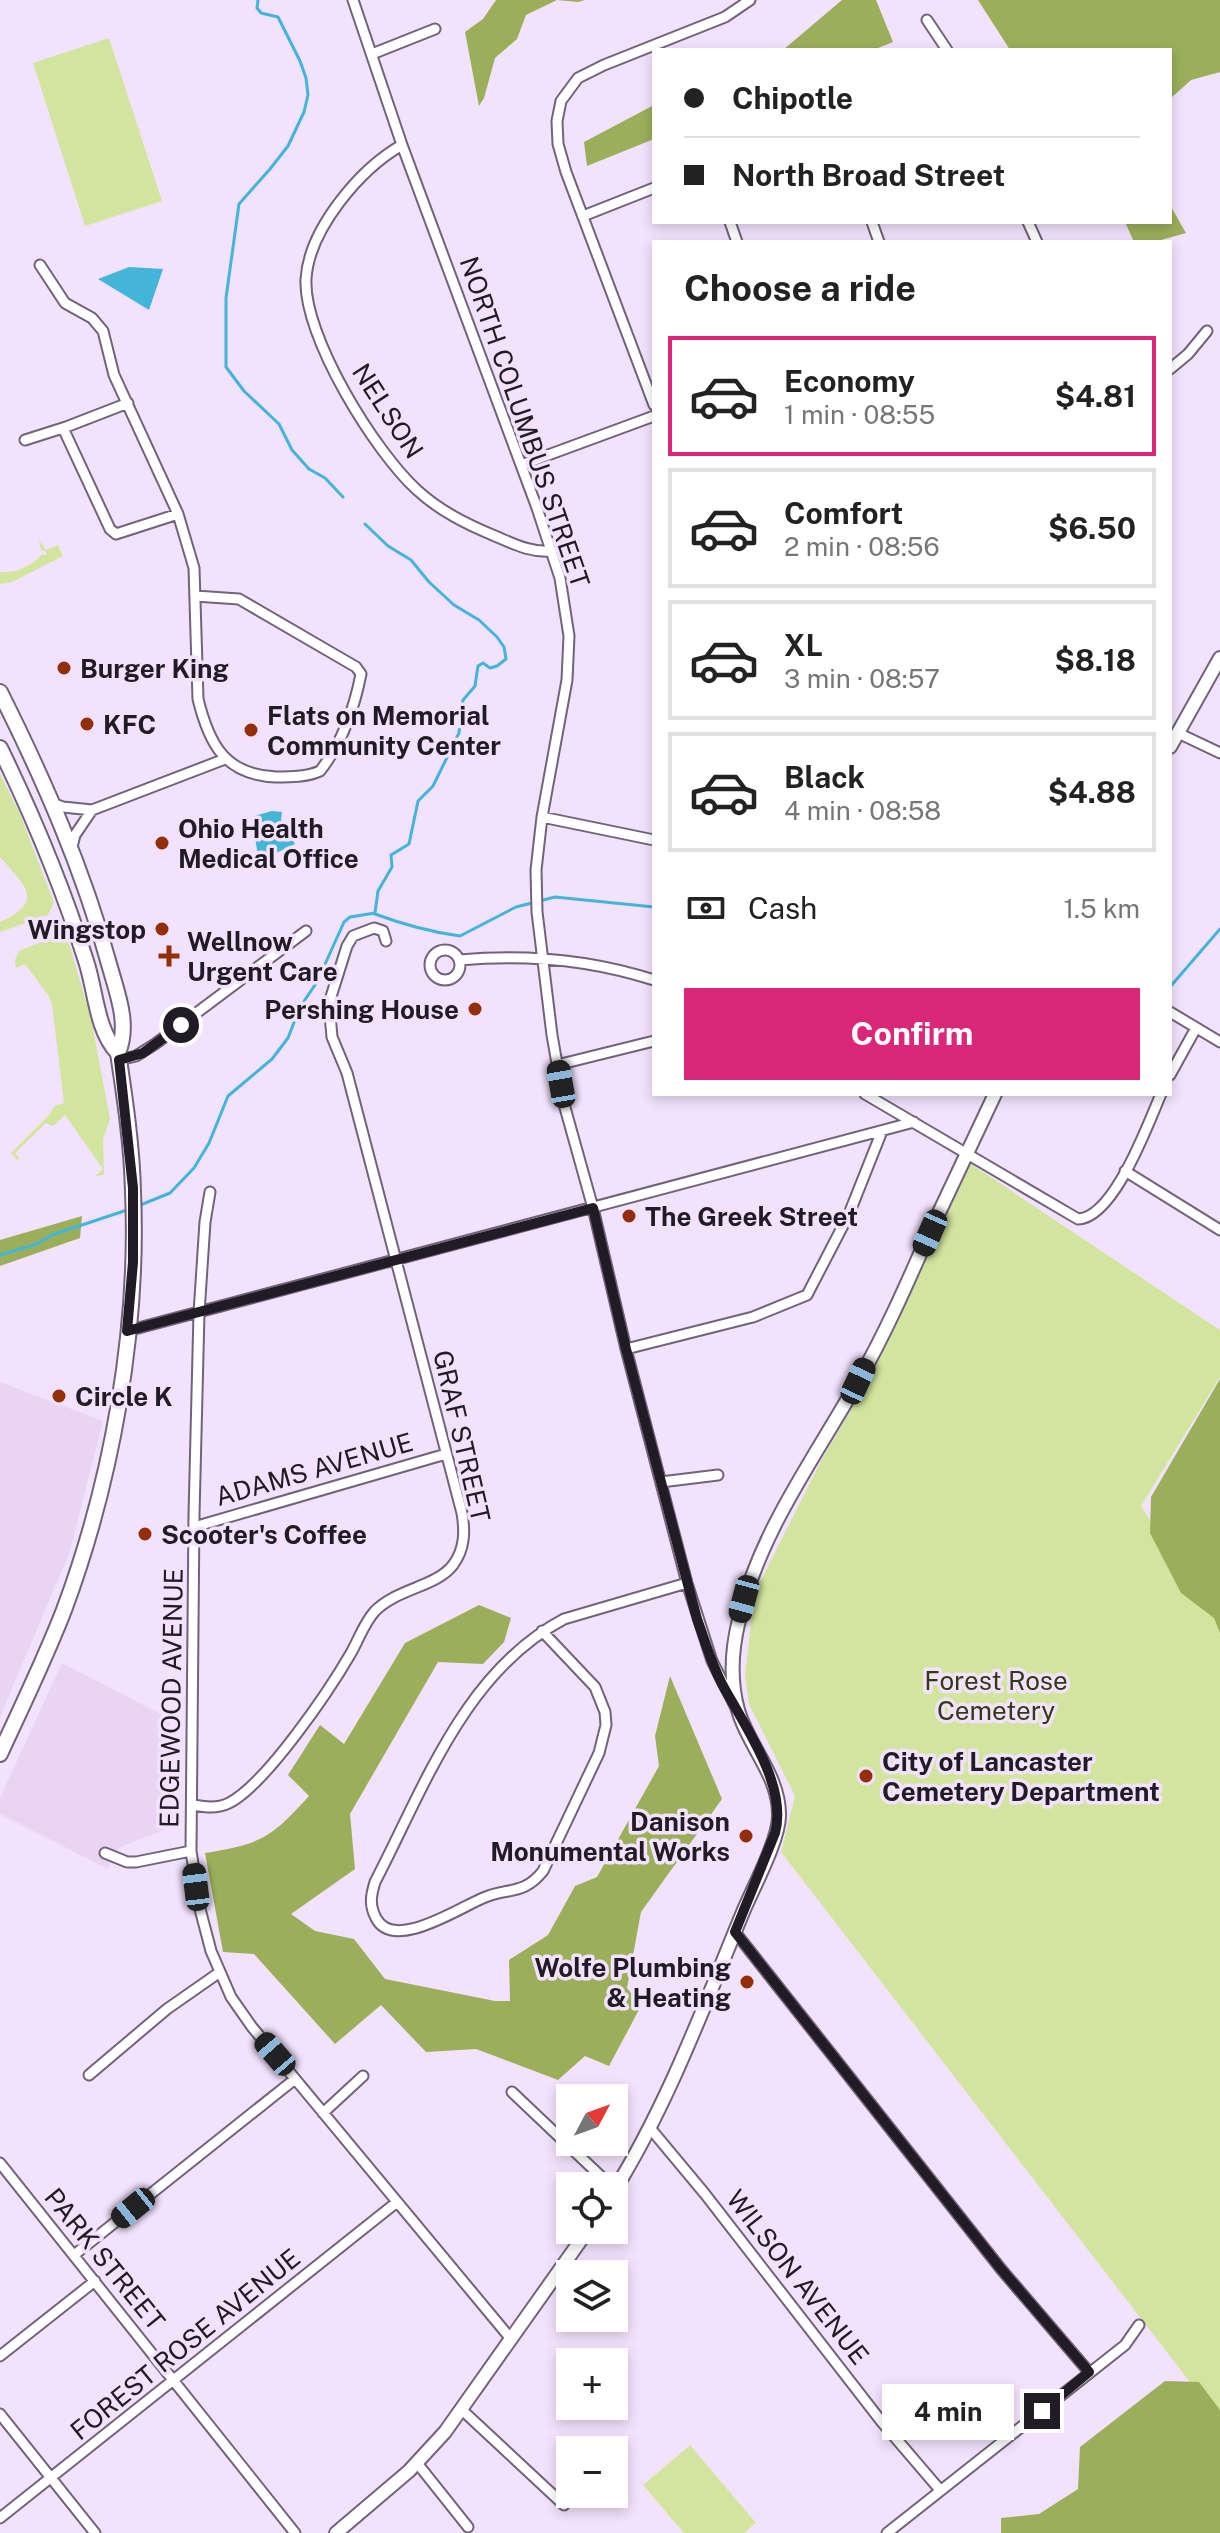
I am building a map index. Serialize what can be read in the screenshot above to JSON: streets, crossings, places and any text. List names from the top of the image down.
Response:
{
  "streets": {
    "main road": ["NORTH COLUMBUS STREET"],
    "street": [
      "NELSON",
      "GRAF STREET",
      "ADAMS AVENUE",
      "EDGEWOOD AVENUE",
      "PARK STREET",
      "WILSON AVENUE",
      "FOREST ROSE AVENUE"
    ]
  },
  "crossings": [
    ["NELSON", "NORTH COLUMBUS STREET"],
    ["NORTH COLUMBUS STREET", "WILSON AVENUE"],
    ["GRAF STREET", "ADAMS AVENUE"],
    ["GRAF STREET", "EDGEWOOD AVENUE"],
    ["ADAMS AVENUE", "EDGEWOOD AVENUE"],
    ["EDGEWOOD AVENUE", "FOREST ROSE AVENUE"],
    ["PARK STREET", "FOREST ROSE AVENUE"]
  ],
  "parks": ["Forest Rose Cemetery"],
  "places": {
    "other": [
      "Burger King",
      "KFC",
      "Flats on Memorial Community Center",
      "Ohio Health Medical Office",
      "Wingstop",
      "Pershing House",
      "The Greek Street",
      "Circle K",
      "Scooter's Coffee",
      "City of Lancaster Cemetery Department",
      "Danison Monumental Works",
      "Wolfe Plumbing & Heating"
    ],
    "health": ["Wellnow Urgent Care"]
  },
  "north": "top right",
  "page": {
    "banner": ["Chipotle", "North Broad Street"],
    "heading": "Choose a ride",
    "list": [
      {
        "name": "Economy",
        "note": "1 min · 08:55",
        "value": "$4.81"
      },
      {
        "name": "Comfort",
        "note": "2 min · 08:56",
        "value": "$6.50"
      },
      {
        "name": "XL",
        "note": "3 min · 08:57",
        "value": "$8.18"
      },
      {
        "name": "Black",
        "note": "4 min · 08:58",
        "value": "$4.88"
      }
    ],
    "pay": ["Cash", "1.5 km"],
    "buttons": "Confirm",
    "map_buttons": ["+", "−"],
    "bubble": "4 min"
  }
}
